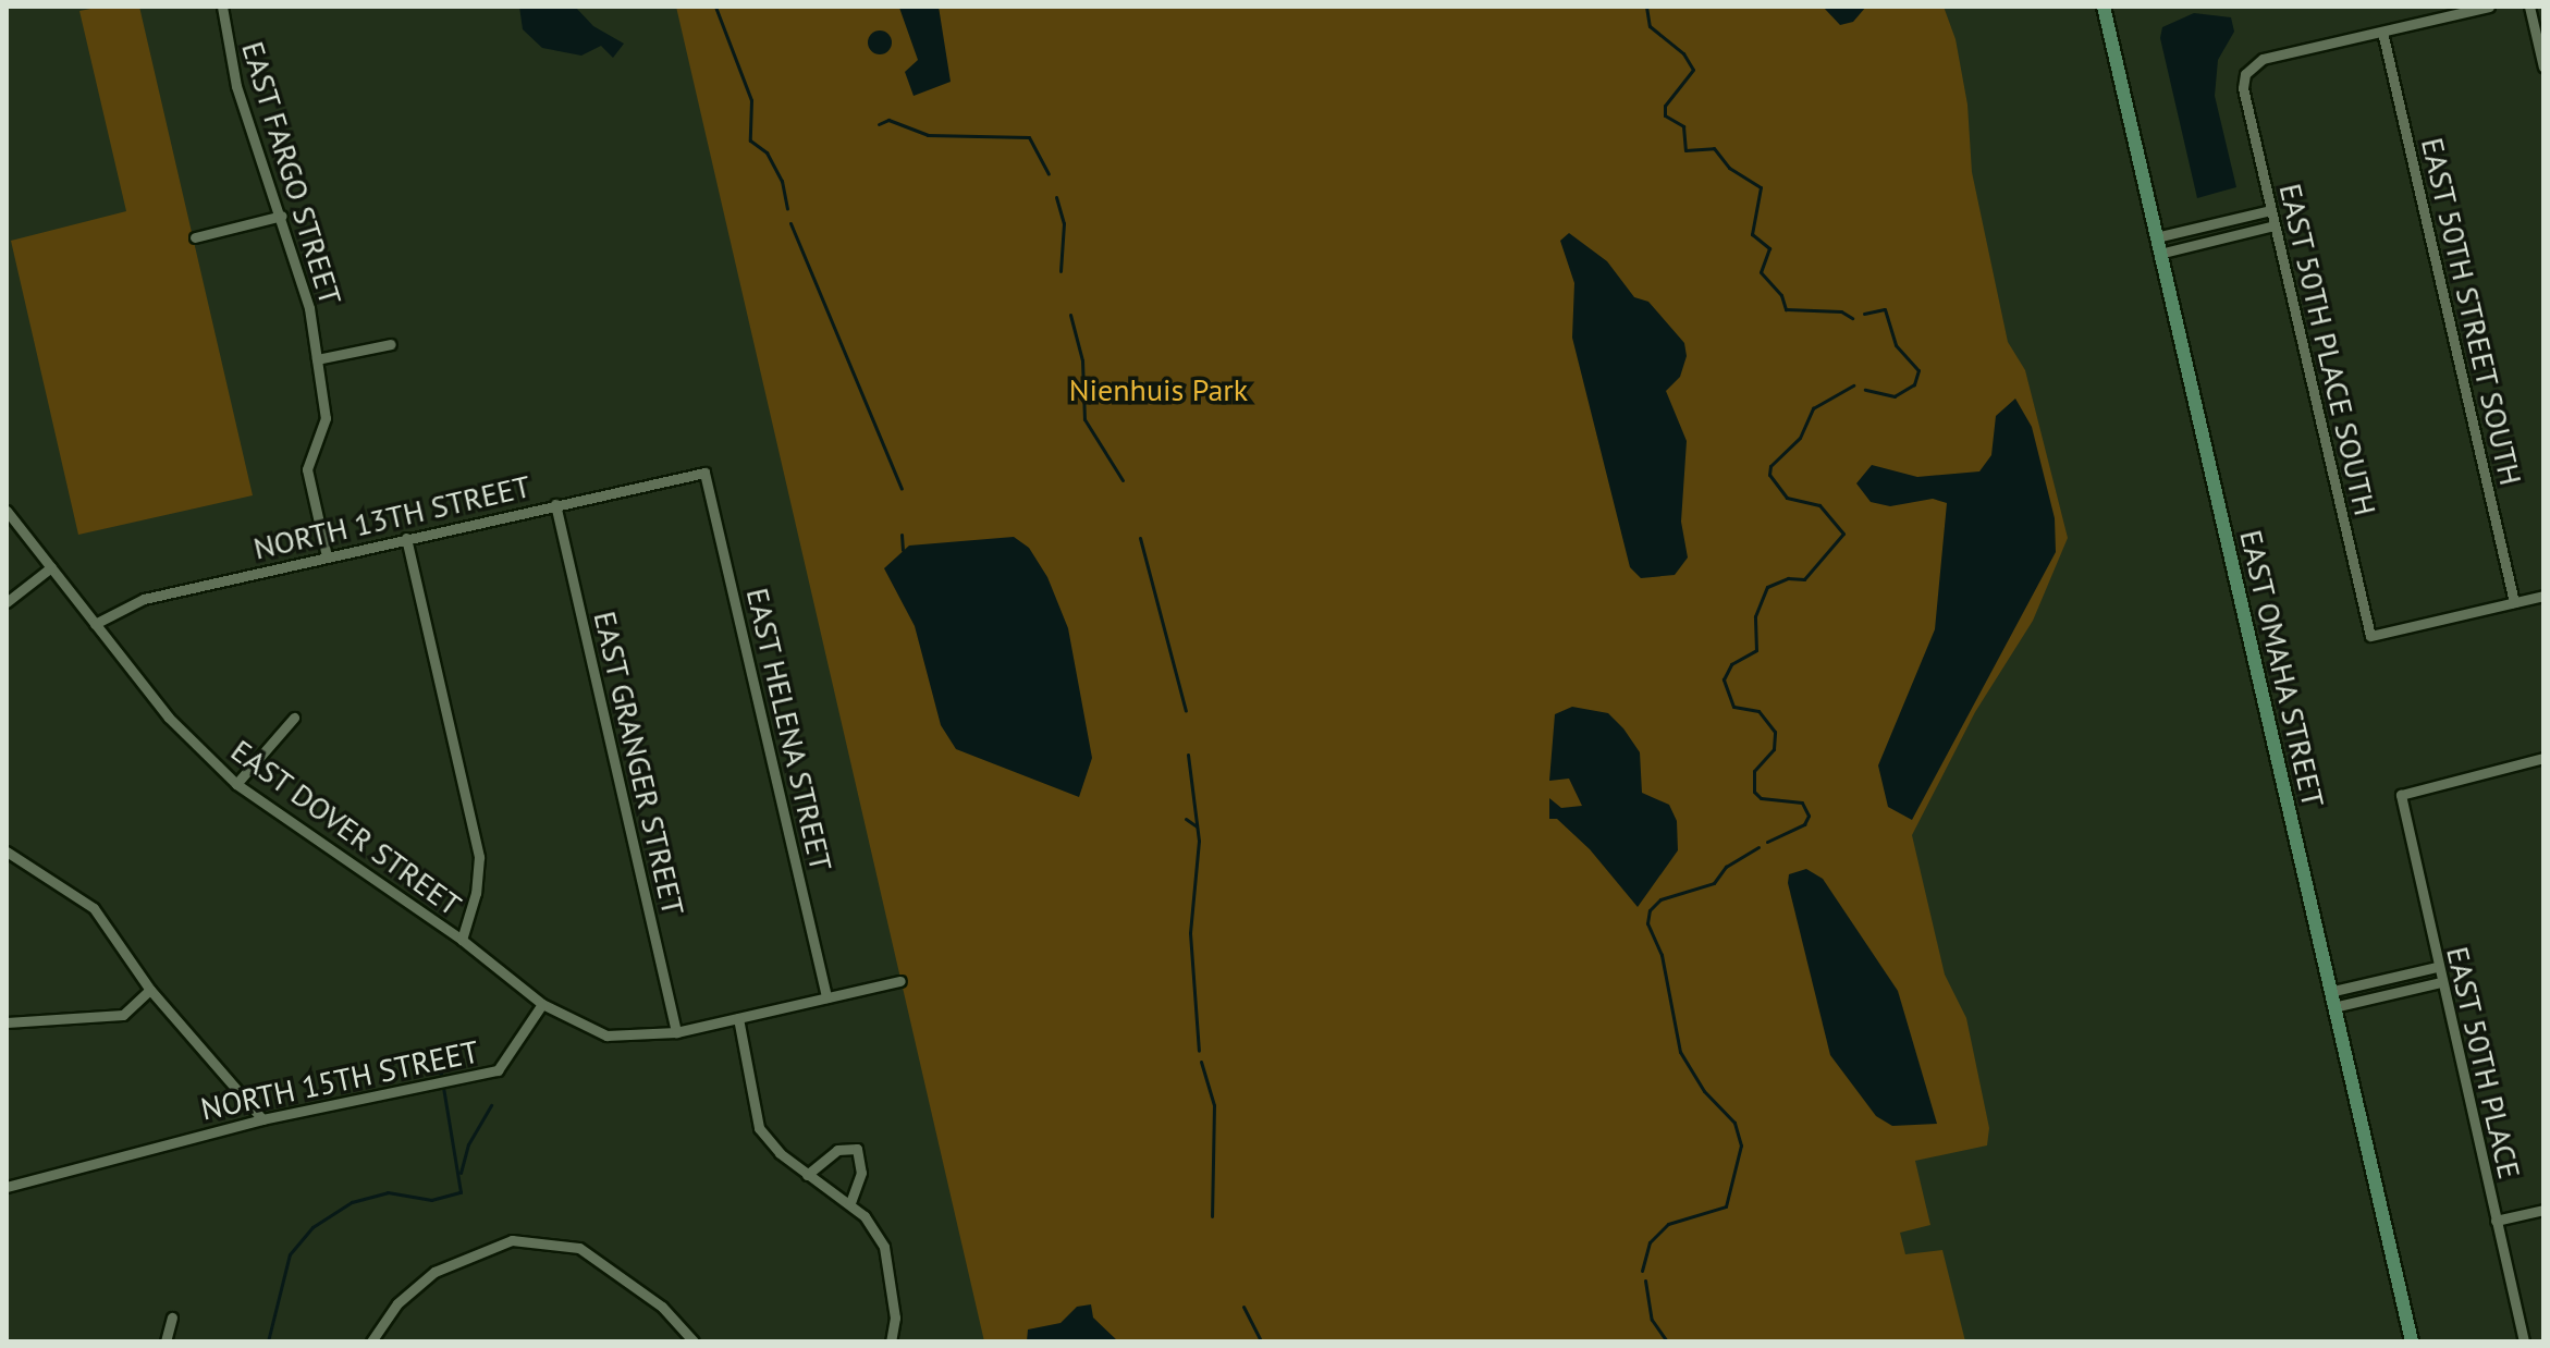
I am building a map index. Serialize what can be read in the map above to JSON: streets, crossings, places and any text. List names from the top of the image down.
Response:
{
  "streets": {
    "street": [
      "EAST FARGO STREET",
      "EAST 50TH STREET SOUTH",
      "EAST 50TH PLACE SOUTH",
      "NORTH 13TH STREET",
      "EAST OMAHA STREET",
      "EAST HELENA STREET",
      "EAST GRANGER STREET",
      "EAST DOVER STREET",
      "EAST 50TH PLACE",
      "NORTH 15TH STREET"
    ]
  },
  "crossings": [
    ["EAST FARGO STREET", "NORTH 13TH STREET"],
    ["EAST 50TH STREET SOUTH", "EAST 50TH PLACE SOUTH"],
    ["NORTH 13TH STREET", "EAST HELENA STREET"],
    ["NORTH 13TH STREET", "EAST GRANGER STREET"],
    ["NORTH 13TH STREET", "EAST DOVER STREET"],
    ["EAST DOVER STREET", "NORTH 15TH STREET"]
  ],
  "parks": ["Nienhuis Park"]
}
